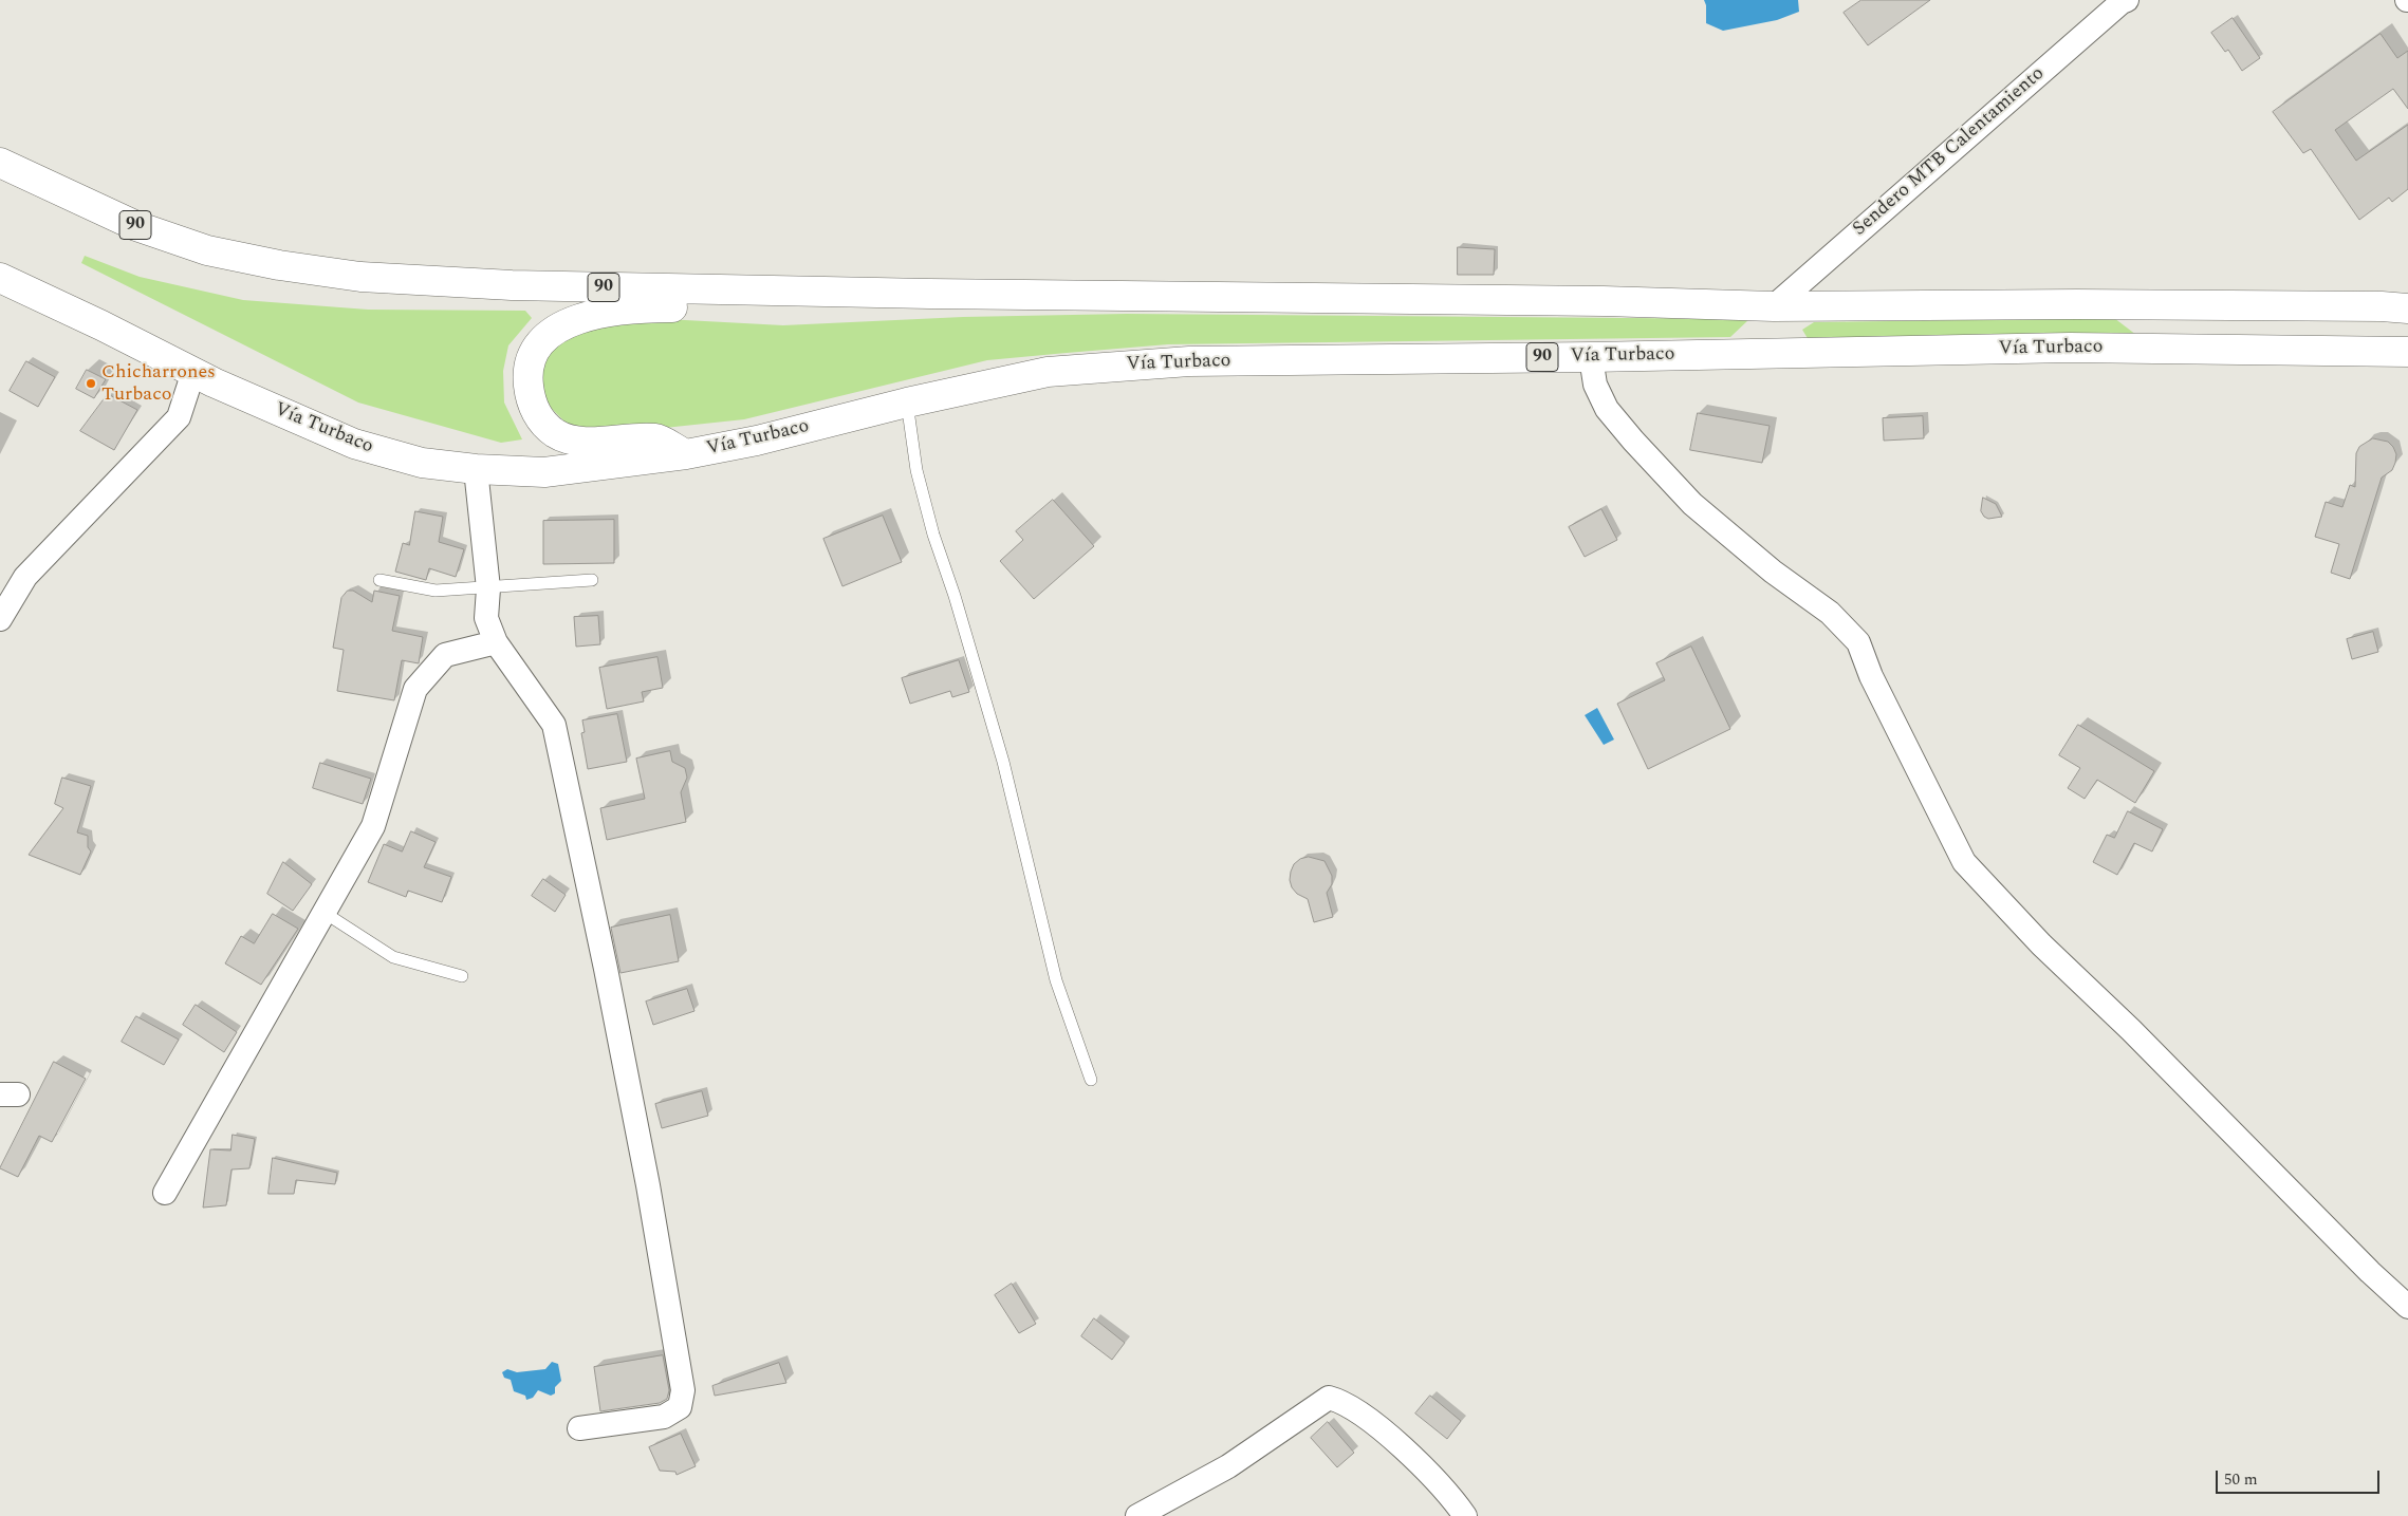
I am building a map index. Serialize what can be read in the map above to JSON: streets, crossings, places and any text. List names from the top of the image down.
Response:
{
  "streets": {
    "highway": ["90", "Vía Turbaco"],
    "street": ["Sendero MTB Calentamiento"]
  },
  "crossings": [
    ["Sendero MTB Calentamiento", "90"]
  ],
  "places": ["Chicharrones Turbaco"],
  "scale_bar": "50 m"
}
